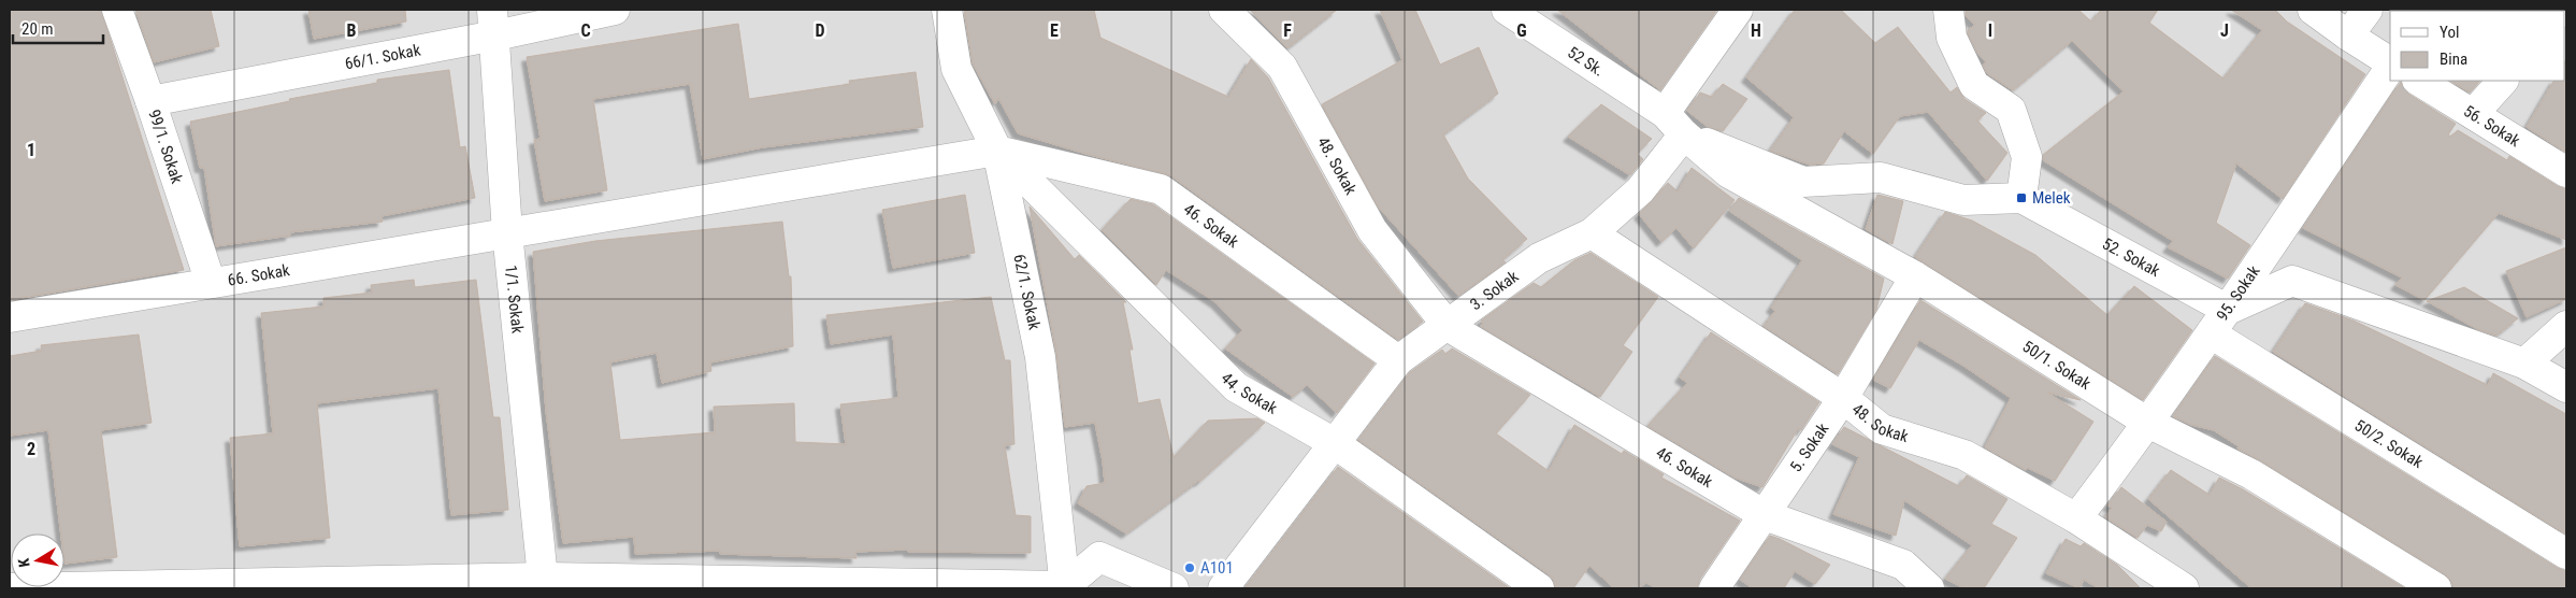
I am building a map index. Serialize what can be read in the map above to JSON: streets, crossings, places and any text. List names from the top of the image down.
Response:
{
  "streets": {
    "street": [
      "66/1. Sokak",
      "52 Sk.",
      "56. Sokak",
      "99/1. Sokak",
      "48. Sokak",
      "46. Sokak",
      "52. Sokak",
      "66. Sokak",
      "3. Sokak",
      "62/1. Sokak",
      "95. Sokak",
      "1/1. Sokak",
      "50/1. Sokak",
      "44. Sokak",
      "50/2. Sokak",
      "5. Sokak"
    ]
  },
  "crossings": [
    ["66/1. Sokak", "99/1. Sokak"],
    ["66/1. Sokak", "1/1. Sokak"],
    ["99/1. Sokak", "66. Sokak"],
    ["48. Sokak", "46. Sokak"],
    ["48. Sokak", "3. Sokak"],
    ["48. Sokak", "95. Sokak"],
    ["48. Sokak", "5. Sokak"],
    ["46. Sokak", "66. Sokak"],
    ["46. Sokak", "3. Sokak"],
    ["46. Sokak", "62/1. Sokak"],
    ["46. Sokak", "44. Sokak"],
    ["46. Sokak", "5. Sokak"],
    ["52. Sokak", "95. Sokak"],
    ["66. Sokak", "62/1. Sokak"],
    ["66. Sokak", "1/1. Sokak"],
    ["66. Sokak", "44. Sokak"],
    ["3. Sokak", "50/1. Sokak"],
    ["3. Sokak", "44. Sokak"],
    ["62/1. Sokak", "44. Sokak"],
    ["95. Sokak", "50/1. Sokak"],
    ["95. Sokak", "50/2. Sokak"],
    ["50/1. Sokak", "5. Sokak"]
  ],
  "places": {
    "transit": ["Melek"],
    "other": ["A101"]
  },
  "legend": ["Yol", "Bina"],
  "scale_bar": "20 m",
  "north": "left",
  "grid": {
    "columns": [
      "B",
      "C",
      "D",
      "E",
      "F",
      "G",
      "H",
      "I",
      "J"
    ],
    "rows": ["1", "2"]
  }
}
